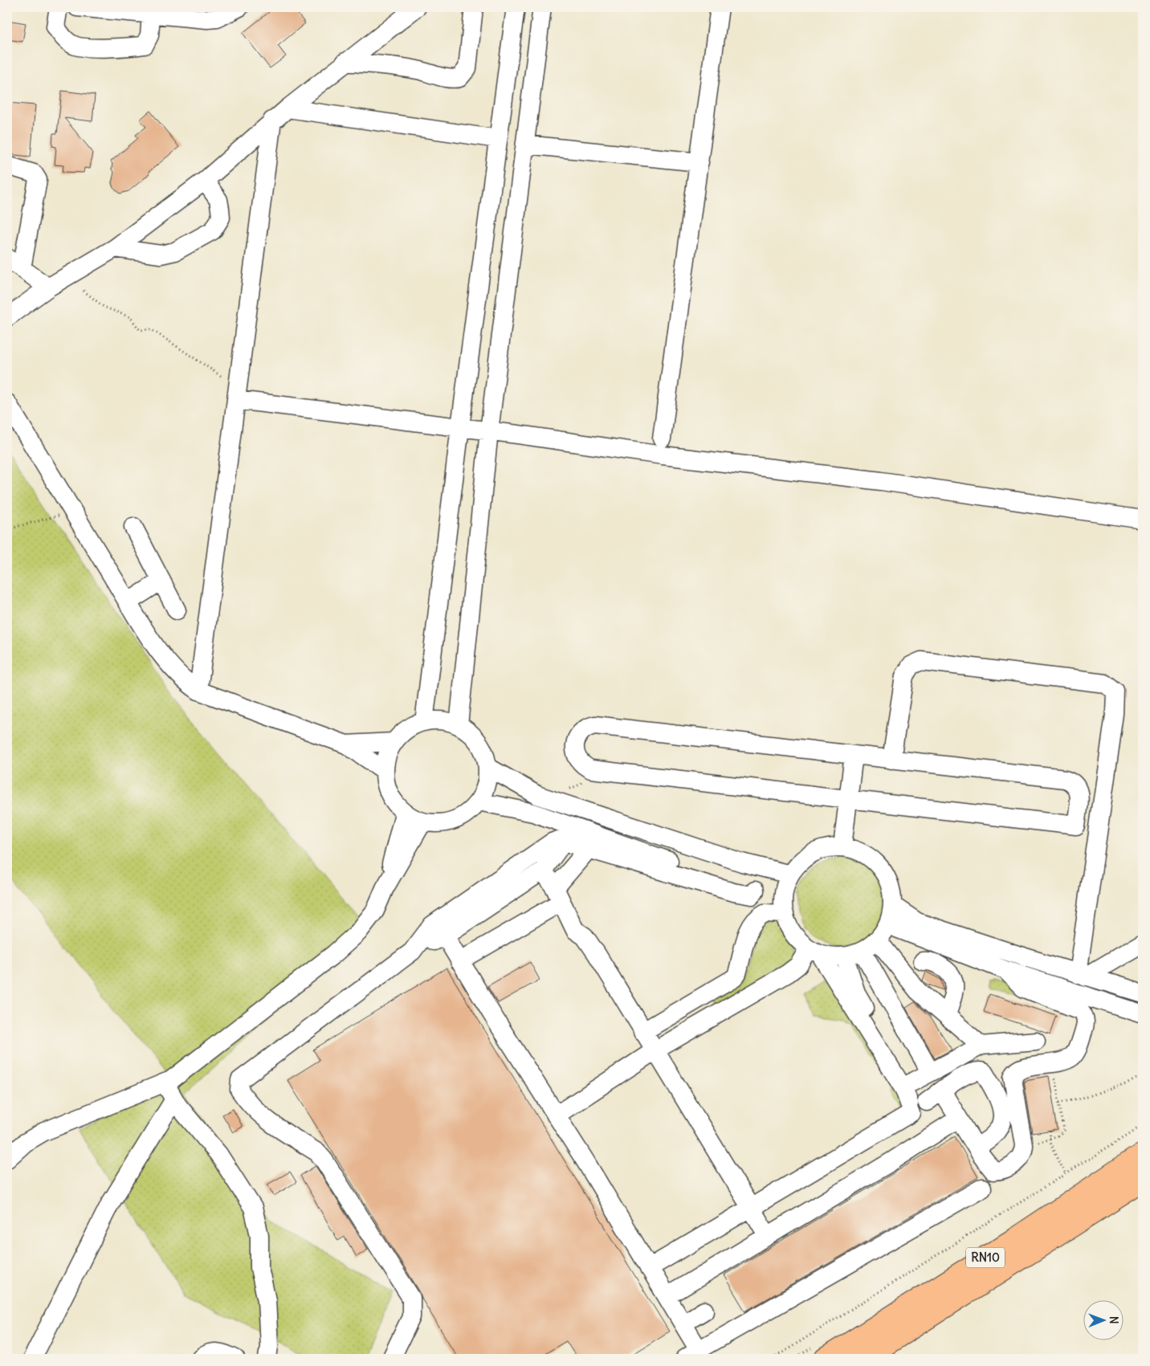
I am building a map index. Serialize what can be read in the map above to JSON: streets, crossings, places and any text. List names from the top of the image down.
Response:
{
  "streets": {
    "main road": ["RN10"]
  },
  "north": "right"
}
